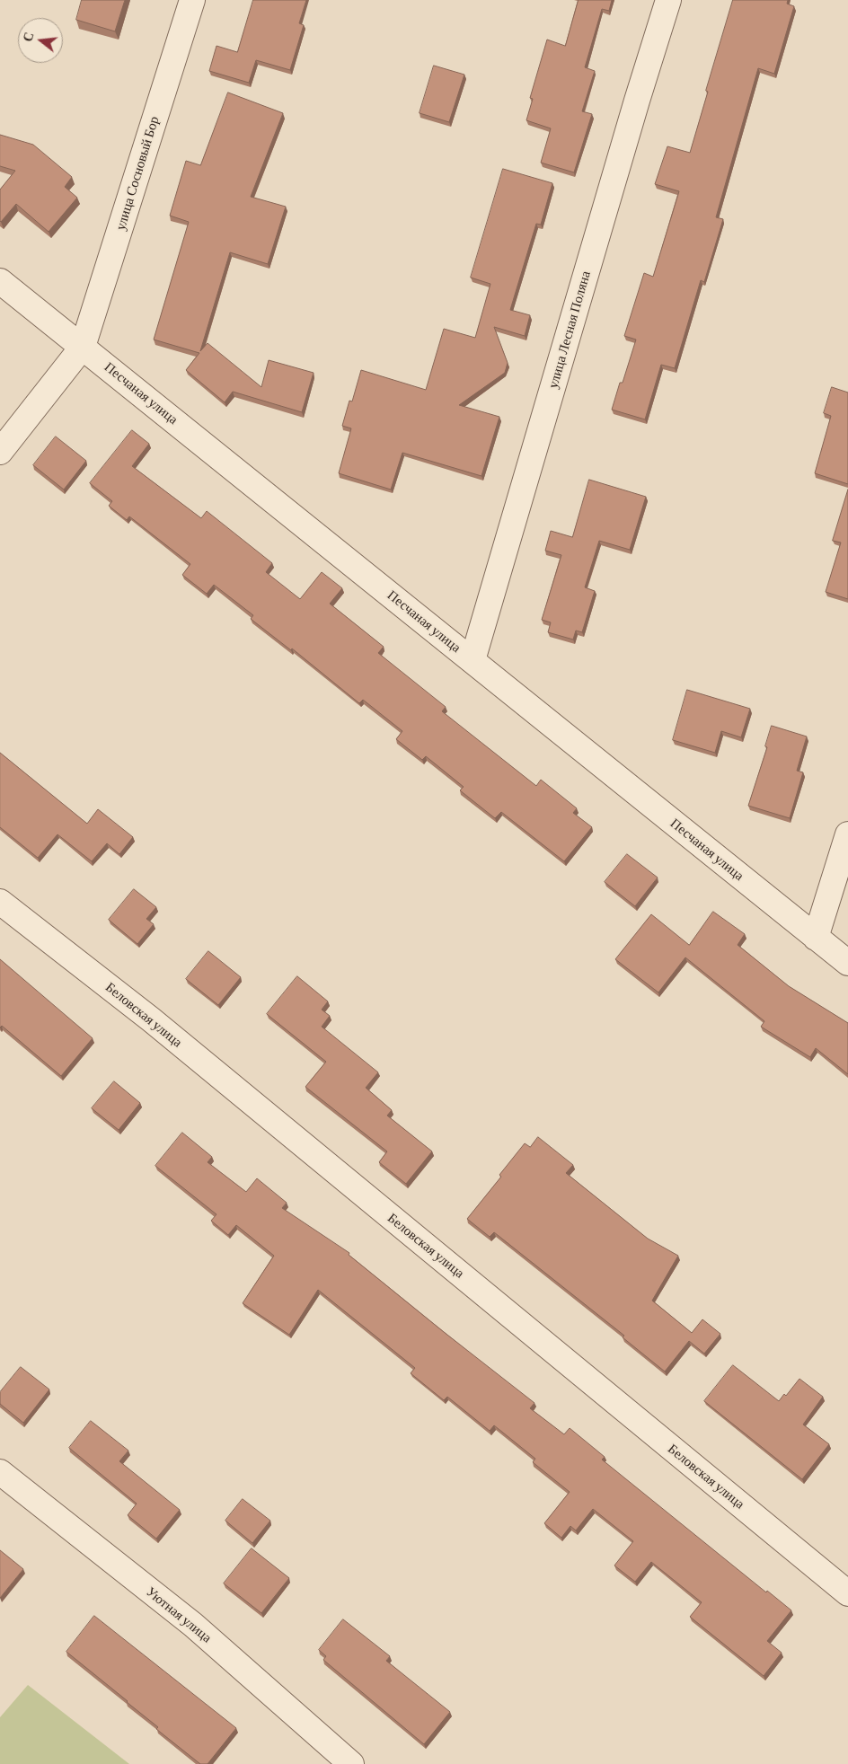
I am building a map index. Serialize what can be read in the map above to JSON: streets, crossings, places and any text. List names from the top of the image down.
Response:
{
  "streets": {
    "street": [
      "улица Сосновый Бор",
      "улица Лесная Поляна",
      "Песчаная улица",
      "Беловская улица",
      "Уютная улица"
    ]
  },
  "crossings": [
    ["улица Сосновый Бор", "Песчаная улица"],
    ["улица Лесная Поляна", "Песчаная улица"]
  ],
  "north": "left"
}
